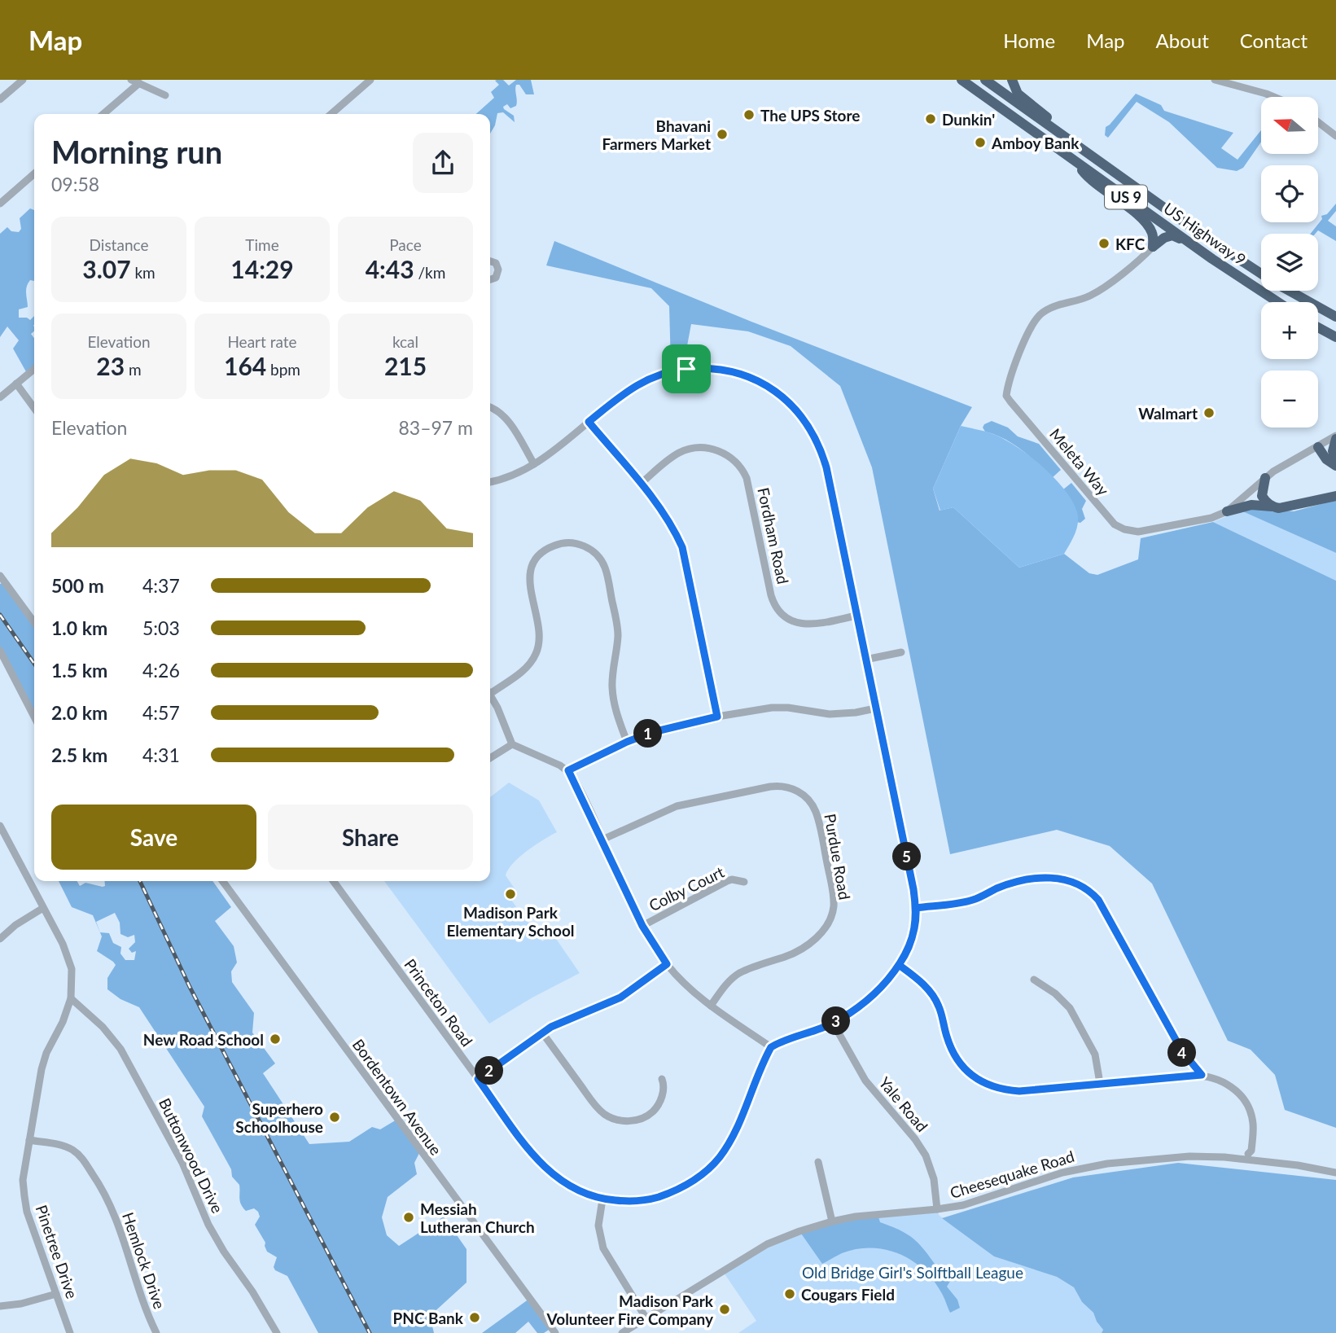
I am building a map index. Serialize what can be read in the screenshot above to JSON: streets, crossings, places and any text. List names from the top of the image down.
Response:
{
  "streets": {
    "highway": ["US 9", "US Highway 9"],
    "street": [
      "Meleta Way",
      "Fordham Road",
      "Purdue Road",
      "Colby Court",
      "Princeton Road",
      "Bordentown Avenue",
      "Yale Road",
      "Buttonwood Drive",
      "Cheesequake Road",
      "Pinetree Drive",
      "Hemlock Drive"
    ]
  },
  "crossings": [
    ["Yale Road", "Cheesequake Road"],
    ["Buttonwood Drive", "Pinetree Drive"],
    ["Pinetree Drive", "Hemlock Drive"]
  ],
  "parks": ["Old Bridge Girl's Solftball League"],
  "places": [
    "The UPS Store",
    "Dunkin'",
    "Bhavani Farmers Market",
    "Amboy Bank",
    "KFC",
    "Walmart",
    "Madison Park Elementary School",
    "New Road School",
    "Superhero Schoolhouse",
    "Messiah Lutheran Church",
    "Cougars Field",
    "Madison Park Volunteer Fire Company",
    "PNC Bank"
  ],
  "north": "left",
  "page": {
    "header": "Map",
    "nav": [
      "Home",
      "Map",
      "About",
      "Contact"
    ],
    "map_buttons": ["+", "−"],
    "heading": ["Morning run", "09:58"],
    "stats": [
      ["Distance", "3.07 km"],
      ["Time", "14:29"],
      ["Pace", "4:43 /km"],
      ["Elevation", "23 m"],
      ["Heart rate", "164 bpm"],
      ["kcal", "215"]
    ],
    "chart": ["Elevation", "83–97 m"],
    "list": [
      {
        "name": "500 m",
        "note": "4:37"
      },
      {
        "name": "1.0 km",
        "note": "5:03"
      },
      {
        "name": "1.5 km",
        "note": "4:26"
      },
      {
        "name": "2.0 km",
        "note": "4:57"
      },
      {
        "name": "2.5 km",
        "note": "4:31"
      }
    ],
    "pins": [
      "1",
      "5",
      "3",
      "4",
      "2"
    ],
    "buttons": ["Save", "Share"]
  }
}
